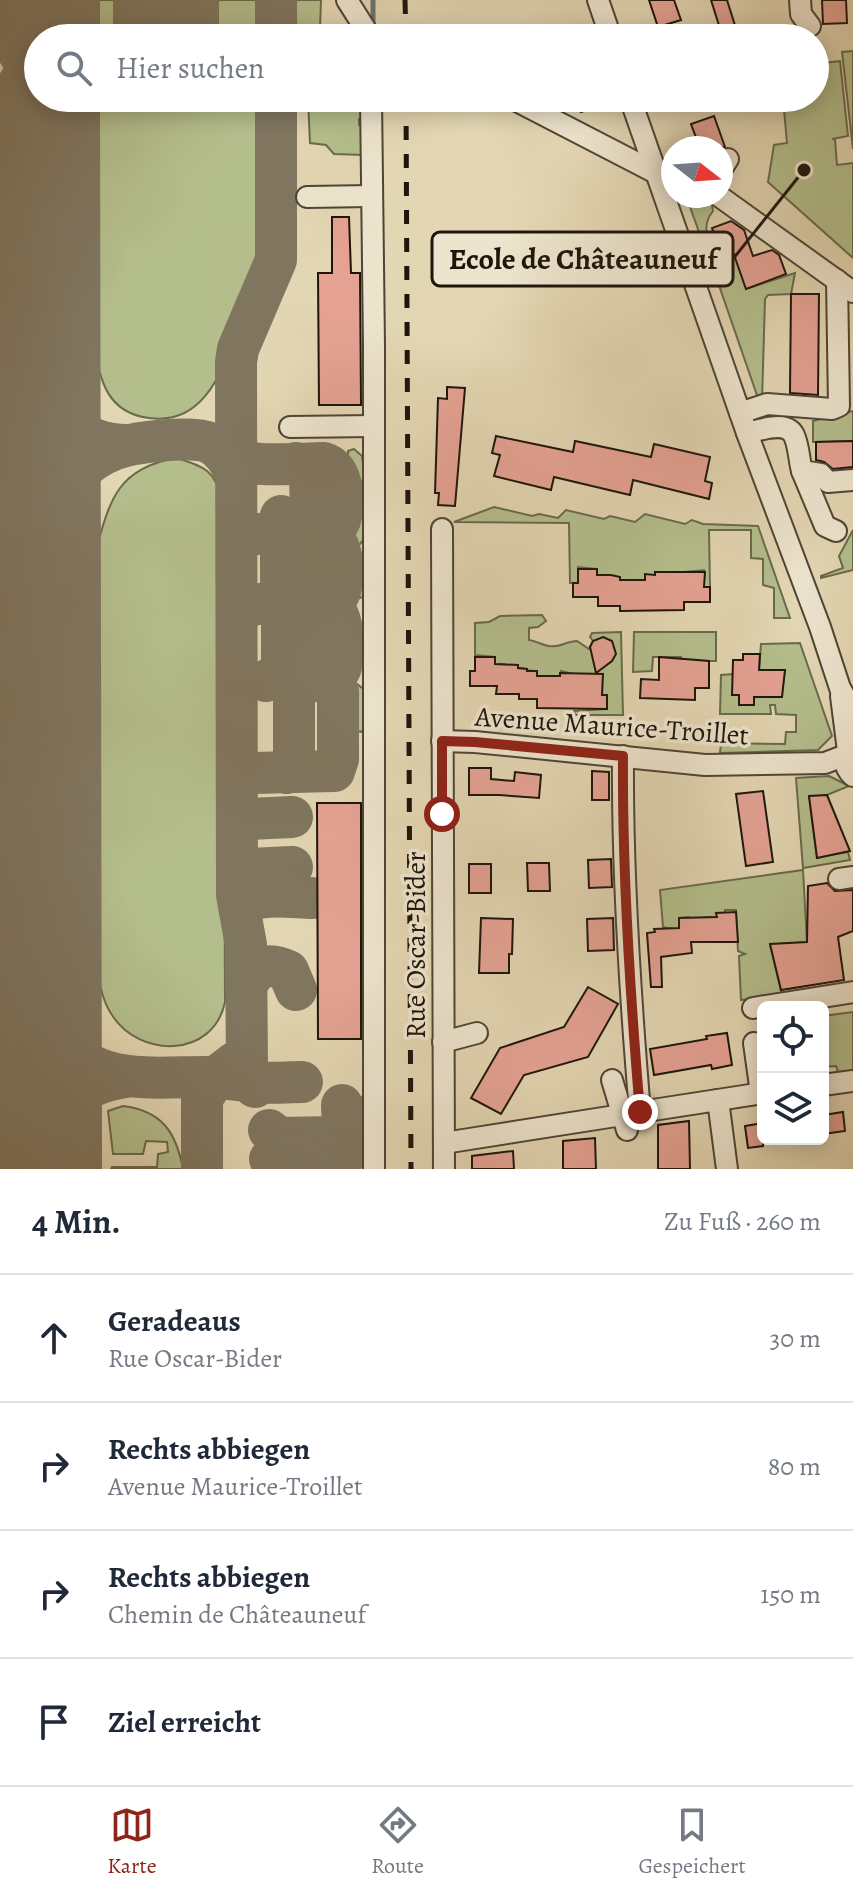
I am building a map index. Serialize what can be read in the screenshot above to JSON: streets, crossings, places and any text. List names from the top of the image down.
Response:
{
  "streets": {
    "street": ["Avenue Maurice-Troillet", "Rue Oscar-Bider"]
  },
  "crossings": [
    ["Avenue Maurice-Troillet", "Rue Oscar-Bider"]
  ],
  "places": ["Ecole de Châteauneuf"],
  "north": "right",
  "page": {
    "search": "Hier suchen",
    "heading": ["4 Min.", "Zu Fuß · 260 m"],
    "list": [
      ["Geradeaus", "Rue Oscar-Bider", "30 m"],
      ["Rechts abbiegen", "Avenue Maurice-Troillet", "80 m"],
      ["Rechts abbiegen", "Chemin de Châteauneuf", "150 m"],
      "Ziel erreicht"
    ],
    "nav": ["Karte", "Route", "Gespeichert"]
  }
}
